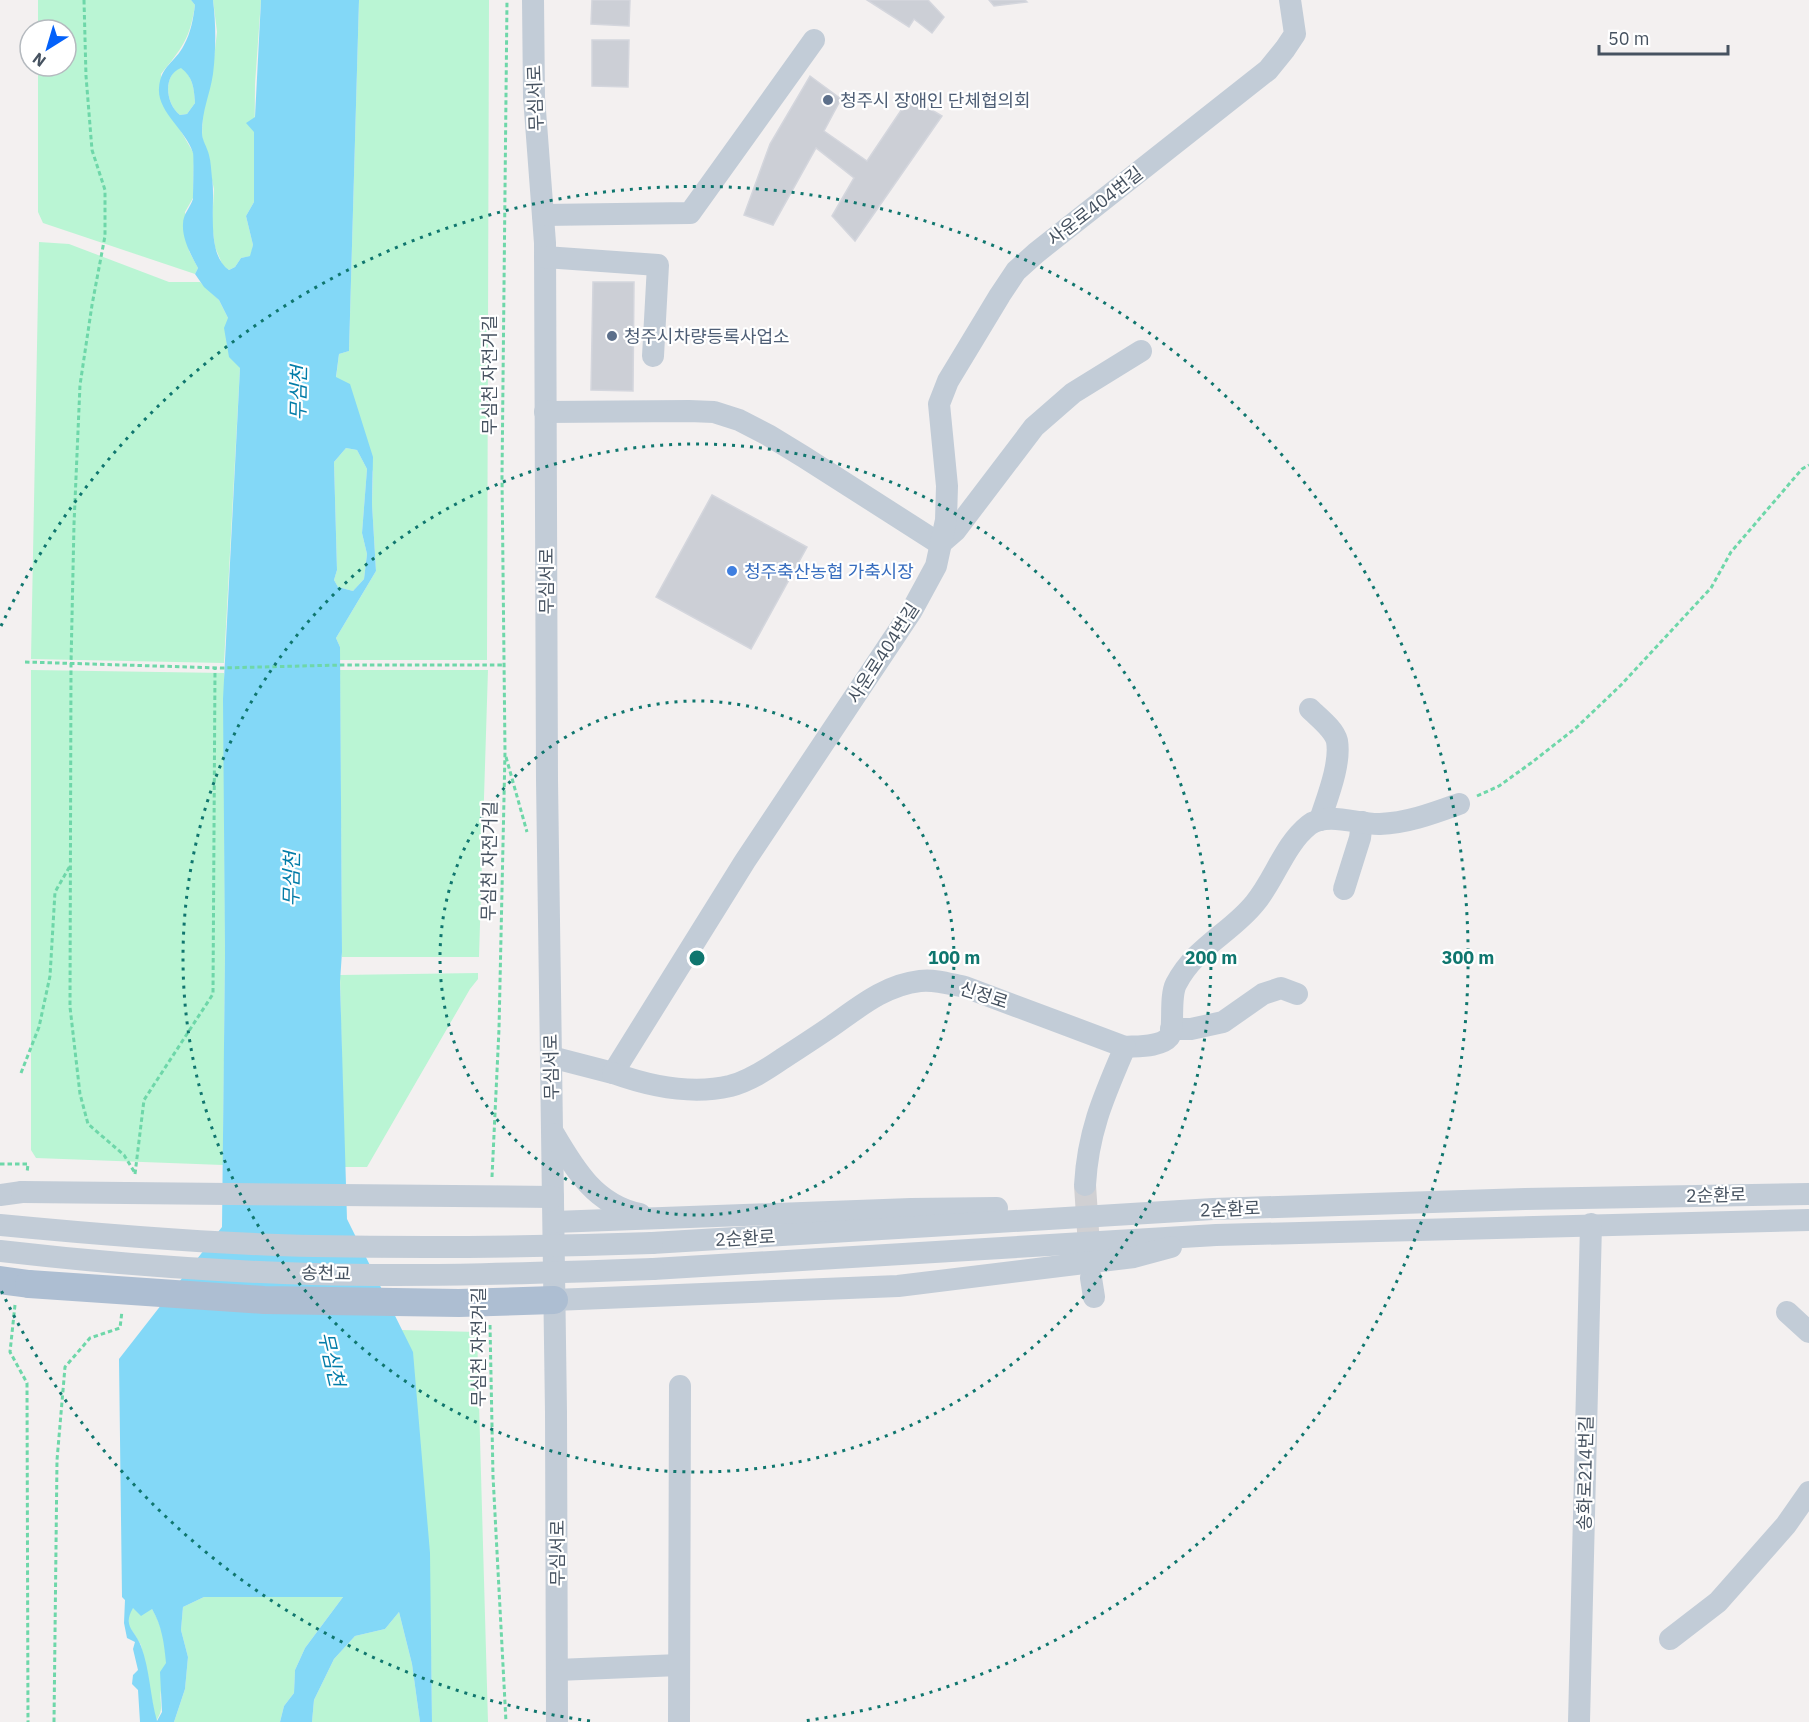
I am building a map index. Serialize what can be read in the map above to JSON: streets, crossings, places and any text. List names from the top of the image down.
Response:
{
  "streets": {
    "street": [
      "무심서로",
      "사운로404번길",
      "신정로",
      "2순환로",
      "송천교",
      "송화로214번길"
    ],
    "path": ["무심천 자전거길"]
  },
  "crossings": [
    ["사운로404번길", "신정로"],
    ["2순환로", "송천교"],
    ["2순환로", "송화로214번길"]
  ],
  "water": ["무심천"],
  "places": ["청주시 장애인 단체협의회", "청주시차량등록사업소", "청주축산농협 가축시장"],
  "scale_bar": "50 m",
  "north": "bottom left",
  "rings": ["100 m", "200 m", "300 m"]
}
